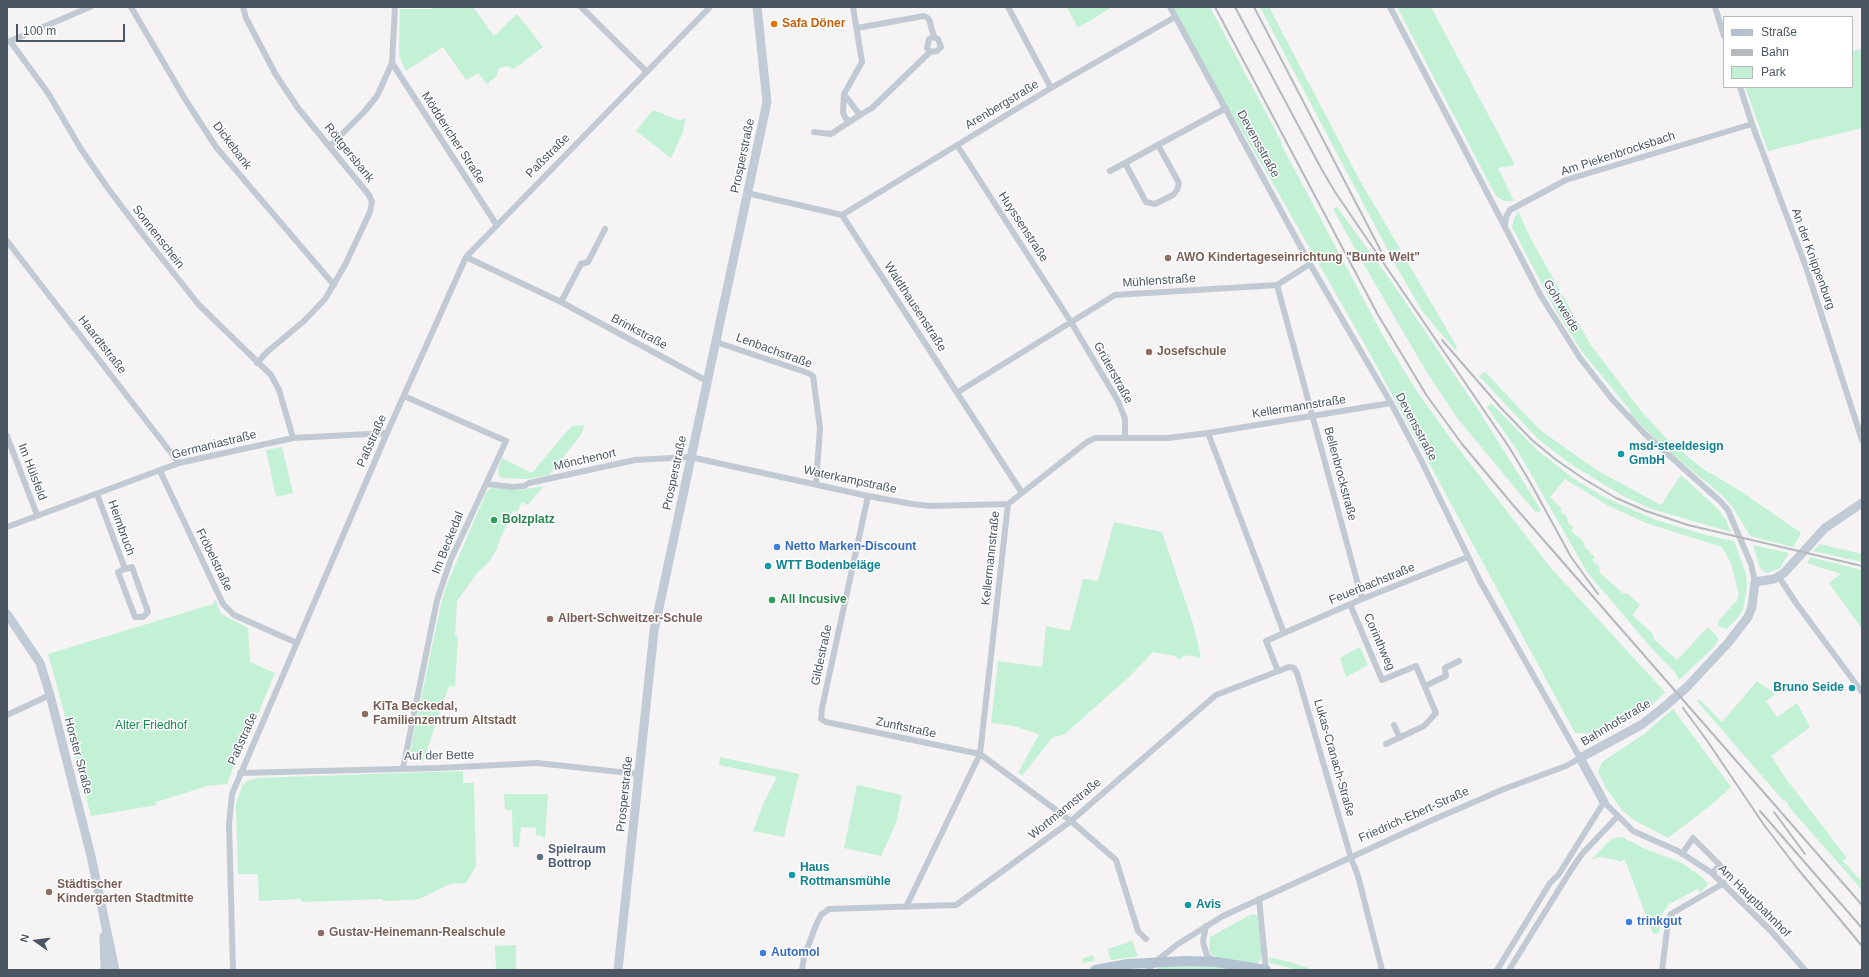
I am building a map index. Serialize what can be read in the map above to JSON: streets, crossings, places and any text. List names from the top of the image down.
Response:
{
  "streets": {
    "main road": [
      "Prosperstraße",
      "Bahnhofstraße",
      "Horster Straße",
      "Friedrich-Ebert-Straße"
    ],
    "street": [
      "Arenbergstraße",
      "Möddericher Straße",
      "Devensstraße",
      "Dickebank",
      "Röttgersbank",
      "Am Piekenbrocksbach",
      "Paßstraße",
      "Huyssenstraße",
      "Sonnenschein",
      "An der Knippenburg",
      "Mühlenstraße",
      "Gohrweide",
      "Waldthausenstraße",
      "Brinkstraße",
      "Haardtstraße",
      "Lenbachstraße",
      "Grüterstraße",
      "Kellermannstraße",
      "Germaniastraße",
      "Mönchenort",
      "Im Hülsfeld",
      "Bellenbrockstraße",
      "Waterkampstraße",
      "Heimbruch",
      "Im Beckedal",
      "Fröbelstraße",
      "Feuerbachstraße",
      "Corinthweg",
      "Gildestraße",
      "Zunftstraße",
      "Auf der Bette",
      "Lukas-Cranach-Straße",
      "Wortmannstraße",
      "Am Hauptbahnhof"
    ]
  },
  "crossings": [
    ["Arenbergstraße", "Devensstraße"],
    ["Arenbergstraße", "Huyssenstraße"],
    ["Arenbergstraße", "Waldthausenstraße"],
    ["Möddericher Straße", "Paßstraße"],
    ["Devensstraße", "Mühlenstraße"],
    ["Devensstraße", "Kellermannstraße"],
    ["Devensstraße", "Feuerbachstraße"],
    ["Devensstraße", "Bahnhofstraße"],
    ["Devensstraße", "Friedrich-Ebert-Straße"],
    ["Dickebank", "Röttgersbank"],
    ["Röttgersbank", "Sonnenschein"],
    ["Am Piekenbrocksbach", "An der Knippenburg"],
    ["Am Piekenbrocksbach", "Gohrweide"],
    ["Paßstraße", "Brinkstraße"],
    ["Paßstraße", "Germaniastraße"],
    ["Paßstraße", "Im Beckedal"],
    ["Paßstraße", "Fröbelstraße"],
    ["Paßstraße", "Auf der Bette"],
    ["Prosperstraße", "Brinkstraße"],
    ["Prosperstraße", "Lenbachstraße"],
    ["Prosperstraße", "Mönchenort"],
    ["Prosperstraße", "Waterkampstraße"],
    ["Prosperstraße", "Auf der Bette"],
    ["Huyssenstraße", "Mühlenstraße"],
    ["Huyssenstraße", "Grüterstraße"],
    ["Sonnenschein", "Germaniastraße"],
    ["Mühlenstraße", "Waldthausenstraße"],
    ["Mühlenstraße", "Grüterstraße"],
    ["Mühlenstraße", "Bellenbrockstraße"],
    ["Gohrweide", "Bahnhofstraße"],
    ["Waldthausenstraße", "Kellermannstraße"],
    ["Haardtstraße", "Germaniastraße"],
    ["Lenbachstraße", "Waterkampstraße"],
    ["Grüterstraße", "Kellermannstraße"],
    ["Kellermannstraße", "Bellenbrockstraße"],
    ["Kellermannstraße", "Waterkampstraße"],
    ["Kellermannstraße", "Zunftstraße"],
    ["Kellermannstraße", "Wortmannstraße"],
    ["Germaniastraße", "Im Hülsfeld"],
    ["Germaniastraße", "Heimbruch"],
    ["Germaniastraße", "Fröbelstraße"],
    ["Mönchenort", "Waterkampstraße"],
    ["Mönchenort", "Im Beckedal"],
    ["Bellenbrockstraße", "Feuerbachstraße"],
    ["Waterkampstraße", "Gildestraße"],
    ["Im Beckedal", "Auf der Bette"],
    ["Feuerbachstraße", "Corinthweg"],
    ["Gildestraße", "Zunftstraße"],
    ["Bahnhofstraße", "Friedrich-Ebert-Straße"],
    ["Bahnhofstraße", "Am Hauptbahnhof"],
    ["Lukas-Cranach-Straße", "Wortmannstraße"],
    ["Lukas-Cranach-Straße", "Friedrich-Ebert-Straße"]
  ],
  "parks": ["Alter Friedhof"],
  "places": [
    "Safa Döner",
    "AWO Kindertageseinrichtung \"Bunte Welt\"",
    "Josefschule",
    "msd-steeldesign GmbH",
    "Bolzplatz",
    "Netto Marken-Discount",
    "WTT Bodenbeläge",
    "All Incusive",
    "Albert-Schweitzer-Schule",
    "Bruno Seide",
    "KiTa Beckedal, Familienzentrum Altstadt",
    "Spielraum Bottrop",
    "Haus Rottmansmühle",
    "Städtischer Kindergarten Stadtmitte",
    "Avis",
    "trinkgut",
    "Gustav-Heinemann-Realschule",
    "Automol"
  ],
  "legend": ["Straße", "Bahn", "Park"],
  "scale_bar": "100 m",
  "north": "left"
}
